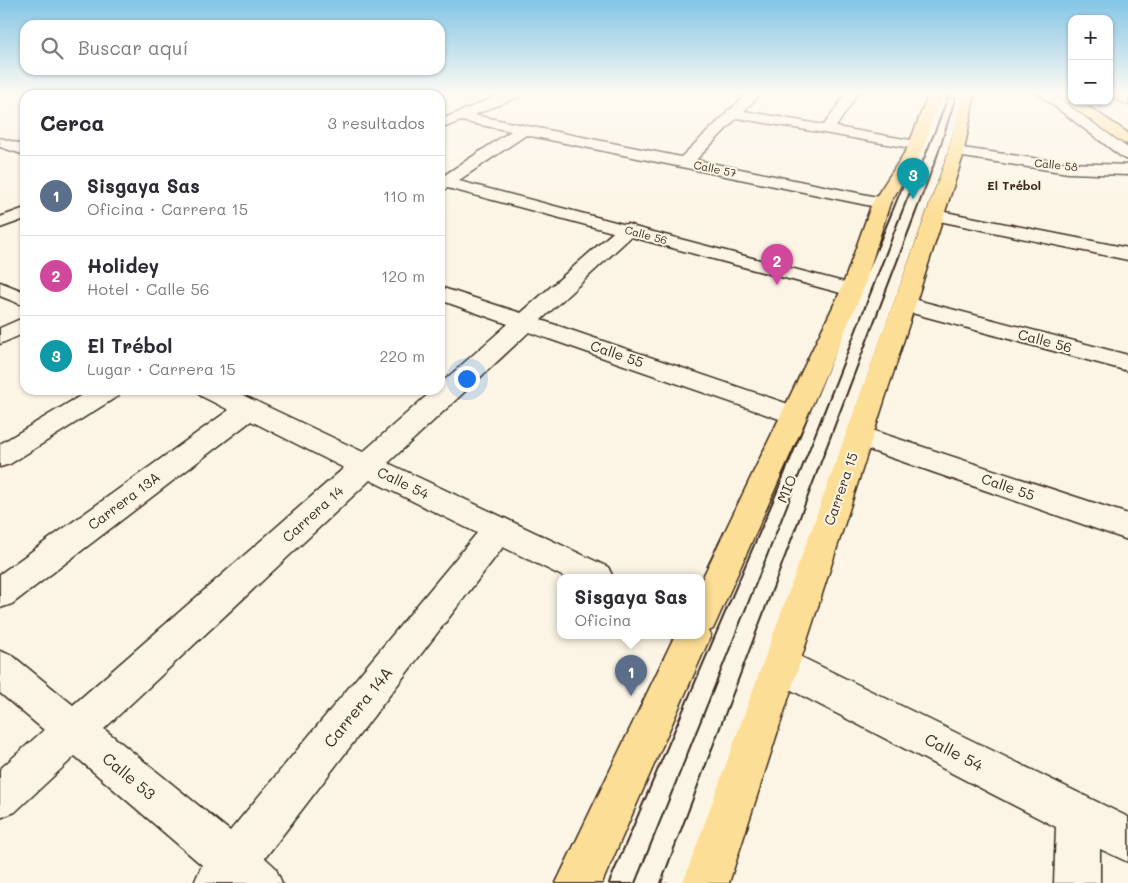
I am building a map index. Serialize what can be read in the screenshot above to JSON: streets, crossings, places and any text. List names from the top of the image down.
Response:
{
  "streets": {
    "main road": ["Carrera 15"],
    "street": [
      "Calle 58",
      "Calle 57",
      "Calle 56",
      "Calle 55",
      "Calle 54",
      "Carrera 13A",
      "Carrera 14",
      "Carrera 14A",
      "Calle 53"
    ],
    "lane": ["MIO"]
  },
  "crossings": [
    ["Calle 58", "Carrera 15"],
    ["Calle 56", "Carrera 15"],
    ["Calle 56", "Carrera 14"],
    ["Calle 55", "Carrera 15"],
    ["Calle 55", "Carrera 14"],
    ["Calle 54", "Carrera 15"],
    ["Calle 54", "Carrera 13A"],
    ["Calle 54", "Carrera 14"],
    ["Calle 54", "Carrera 14A"],
    ["Carrera 14", "Calle 53"],
    ["Carrera 14A", "Calle 53"]
  ],
  "districts": ["El Trébol"],
  "page": {
    "map_buttons": ["+", "−"],
    "search": "Buscar aquí",
    "heading": ["Cerca", "3 resultados"],
    "list": [
      {
        "mark": "1",
        "name": "Sisgaya Sas",
        "note": "Oficina · Carrera 15",
        "value": "110 m"
      },
      {
        "mark": "2",
        "name": "Holidey",
        "note": "Hotel · Calle 56",
        "value": "120 m"
      },
      {
        "mark": "3",
        "name": "El Trébol",
        "note": "Lugar · Carrera 15",
        "value": "220 m"
      }
    ],
    "pins": ["3", "2", "1"],
    "popup": ["Sisgaya Sas", "Oficina"]
  }
}
